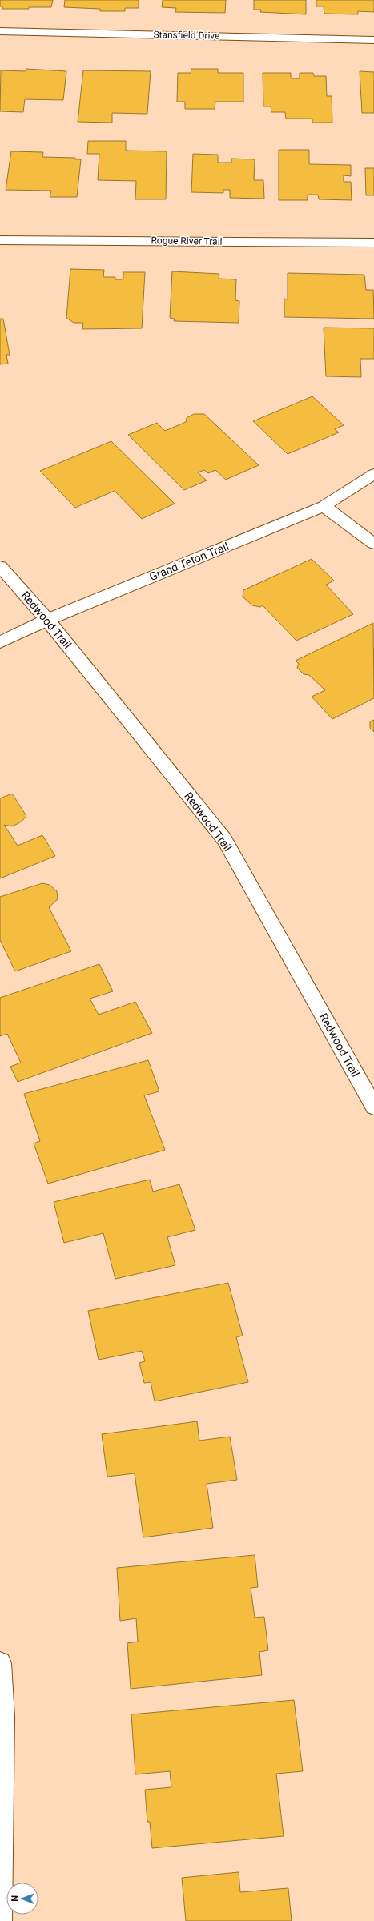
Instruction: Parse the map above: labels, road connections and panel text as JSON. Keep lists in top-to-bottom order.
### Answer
{
  "streets": {
    "street": [
      "Stansfield Drive",
      "Rogue River Trail",
      "Grand Teton Trail",
      "Redwood Trail"
    ]
  },
  "crossings": [
    ["Grand Teton Trail", "Redwood Trail"]
  ],
  "north": "left"
}
